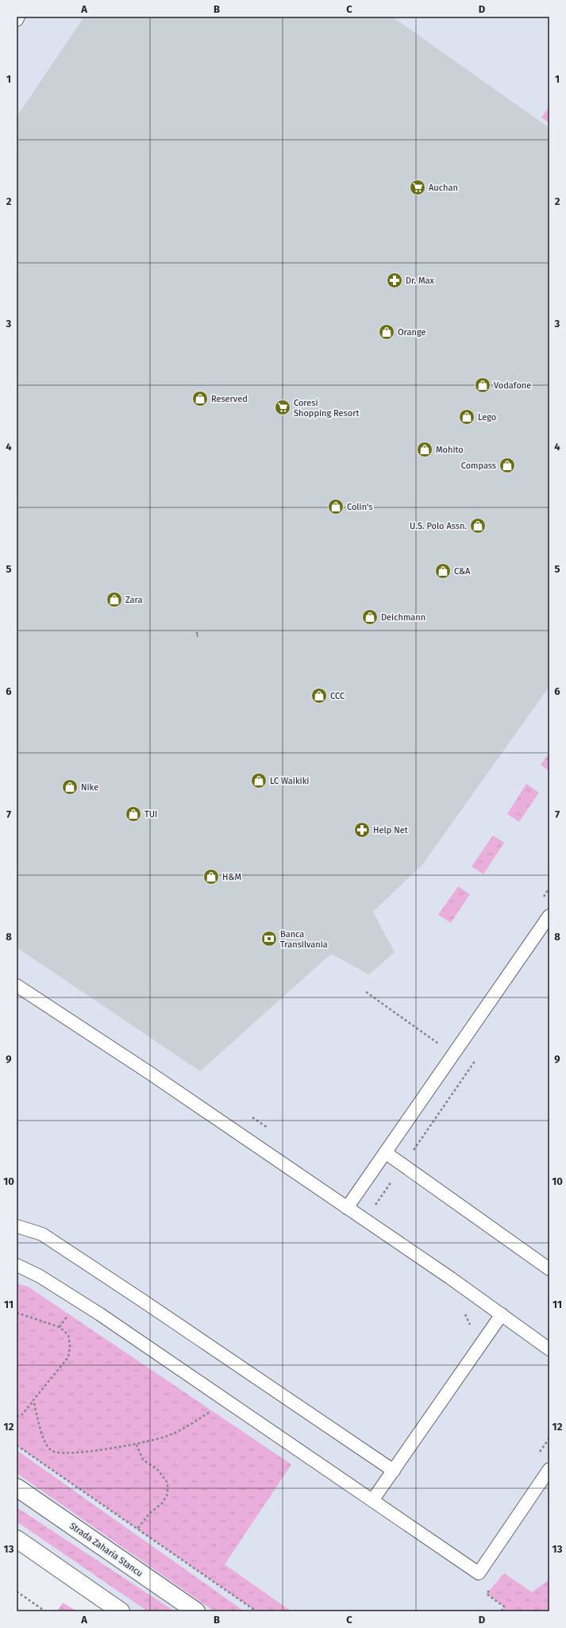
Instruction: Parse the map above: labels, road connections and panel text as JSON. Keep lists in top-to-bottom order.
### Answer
{
  "streets": {
    "main road": ["Strada Zaharia Stancu"]
  },
  "places": {
    "supermarket": ["Auchan", "Coresi Shopping Resort"],
    "pharmacy": ["Dr. Max", "Help Net"],
    "shop": [
      "Orange",
      "Vodafone",
      "Reserved",
      "Lego",
      "Mohito",
      "Compass",
      "Colin's",
      "U.S. Polo Assn.",
      "C&A",
      "Zara",
      "Deichmann",
      "CCC",
      "LC Waikiki",
      "Nike",
      "TUI",
      "H&M"
    ],
    "bank": ["Banca Transilvania"]
  },
  "house_numbers": ["1"],
  "grid": {
    "columns": [
      "A",
      "B",
      "C",
      "D"
    ],
    "rows": [
      "1",
      "2",
      "3",
      "4",
      "5",
      "6",
      "7",
      "8",
      "9",
      "10",
      "11",
      "12",
      "13"
    ]
  }
}
